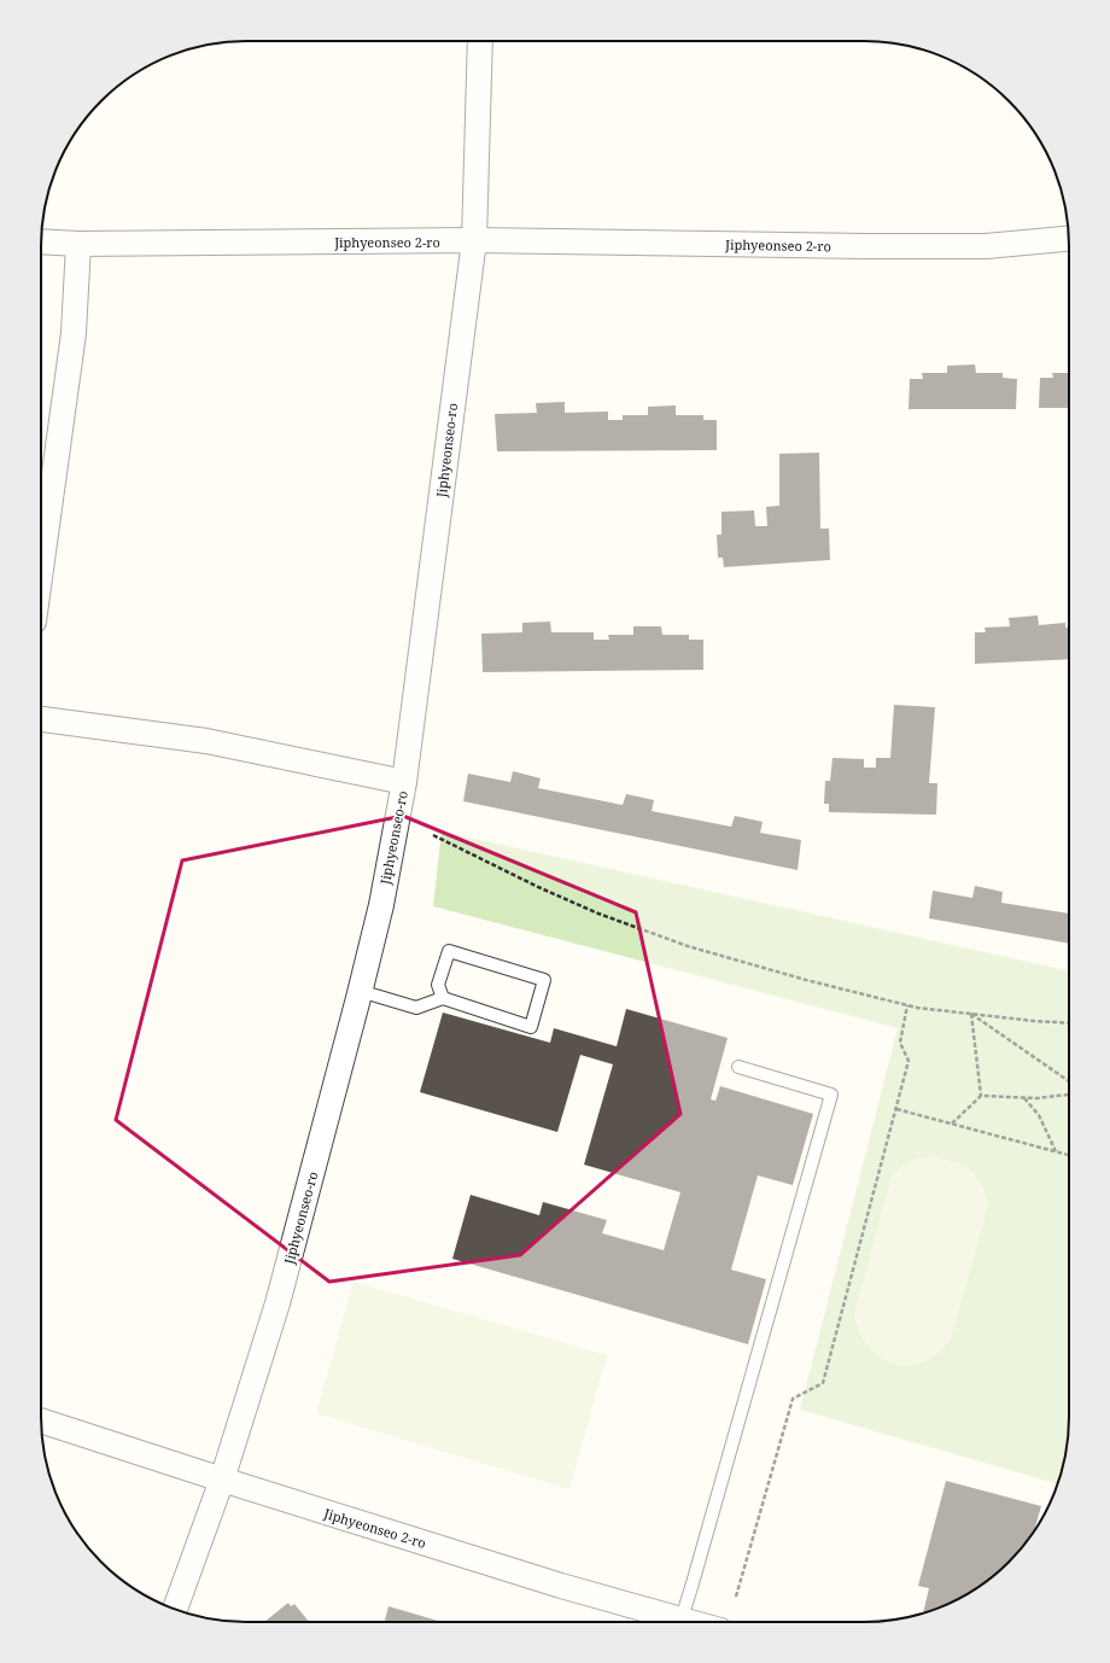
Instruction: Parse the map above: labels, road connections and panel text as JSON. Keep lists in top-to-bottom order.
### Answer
{
  "streets": {
    "street": ["Jiphyeonseo 2-ro", "Jiphyeonseo-ro"]
  },
  "crossings": [
    ["Jiphyeonseo 2-ro", "Jiphyeonseo-ro"]
  ]
}
